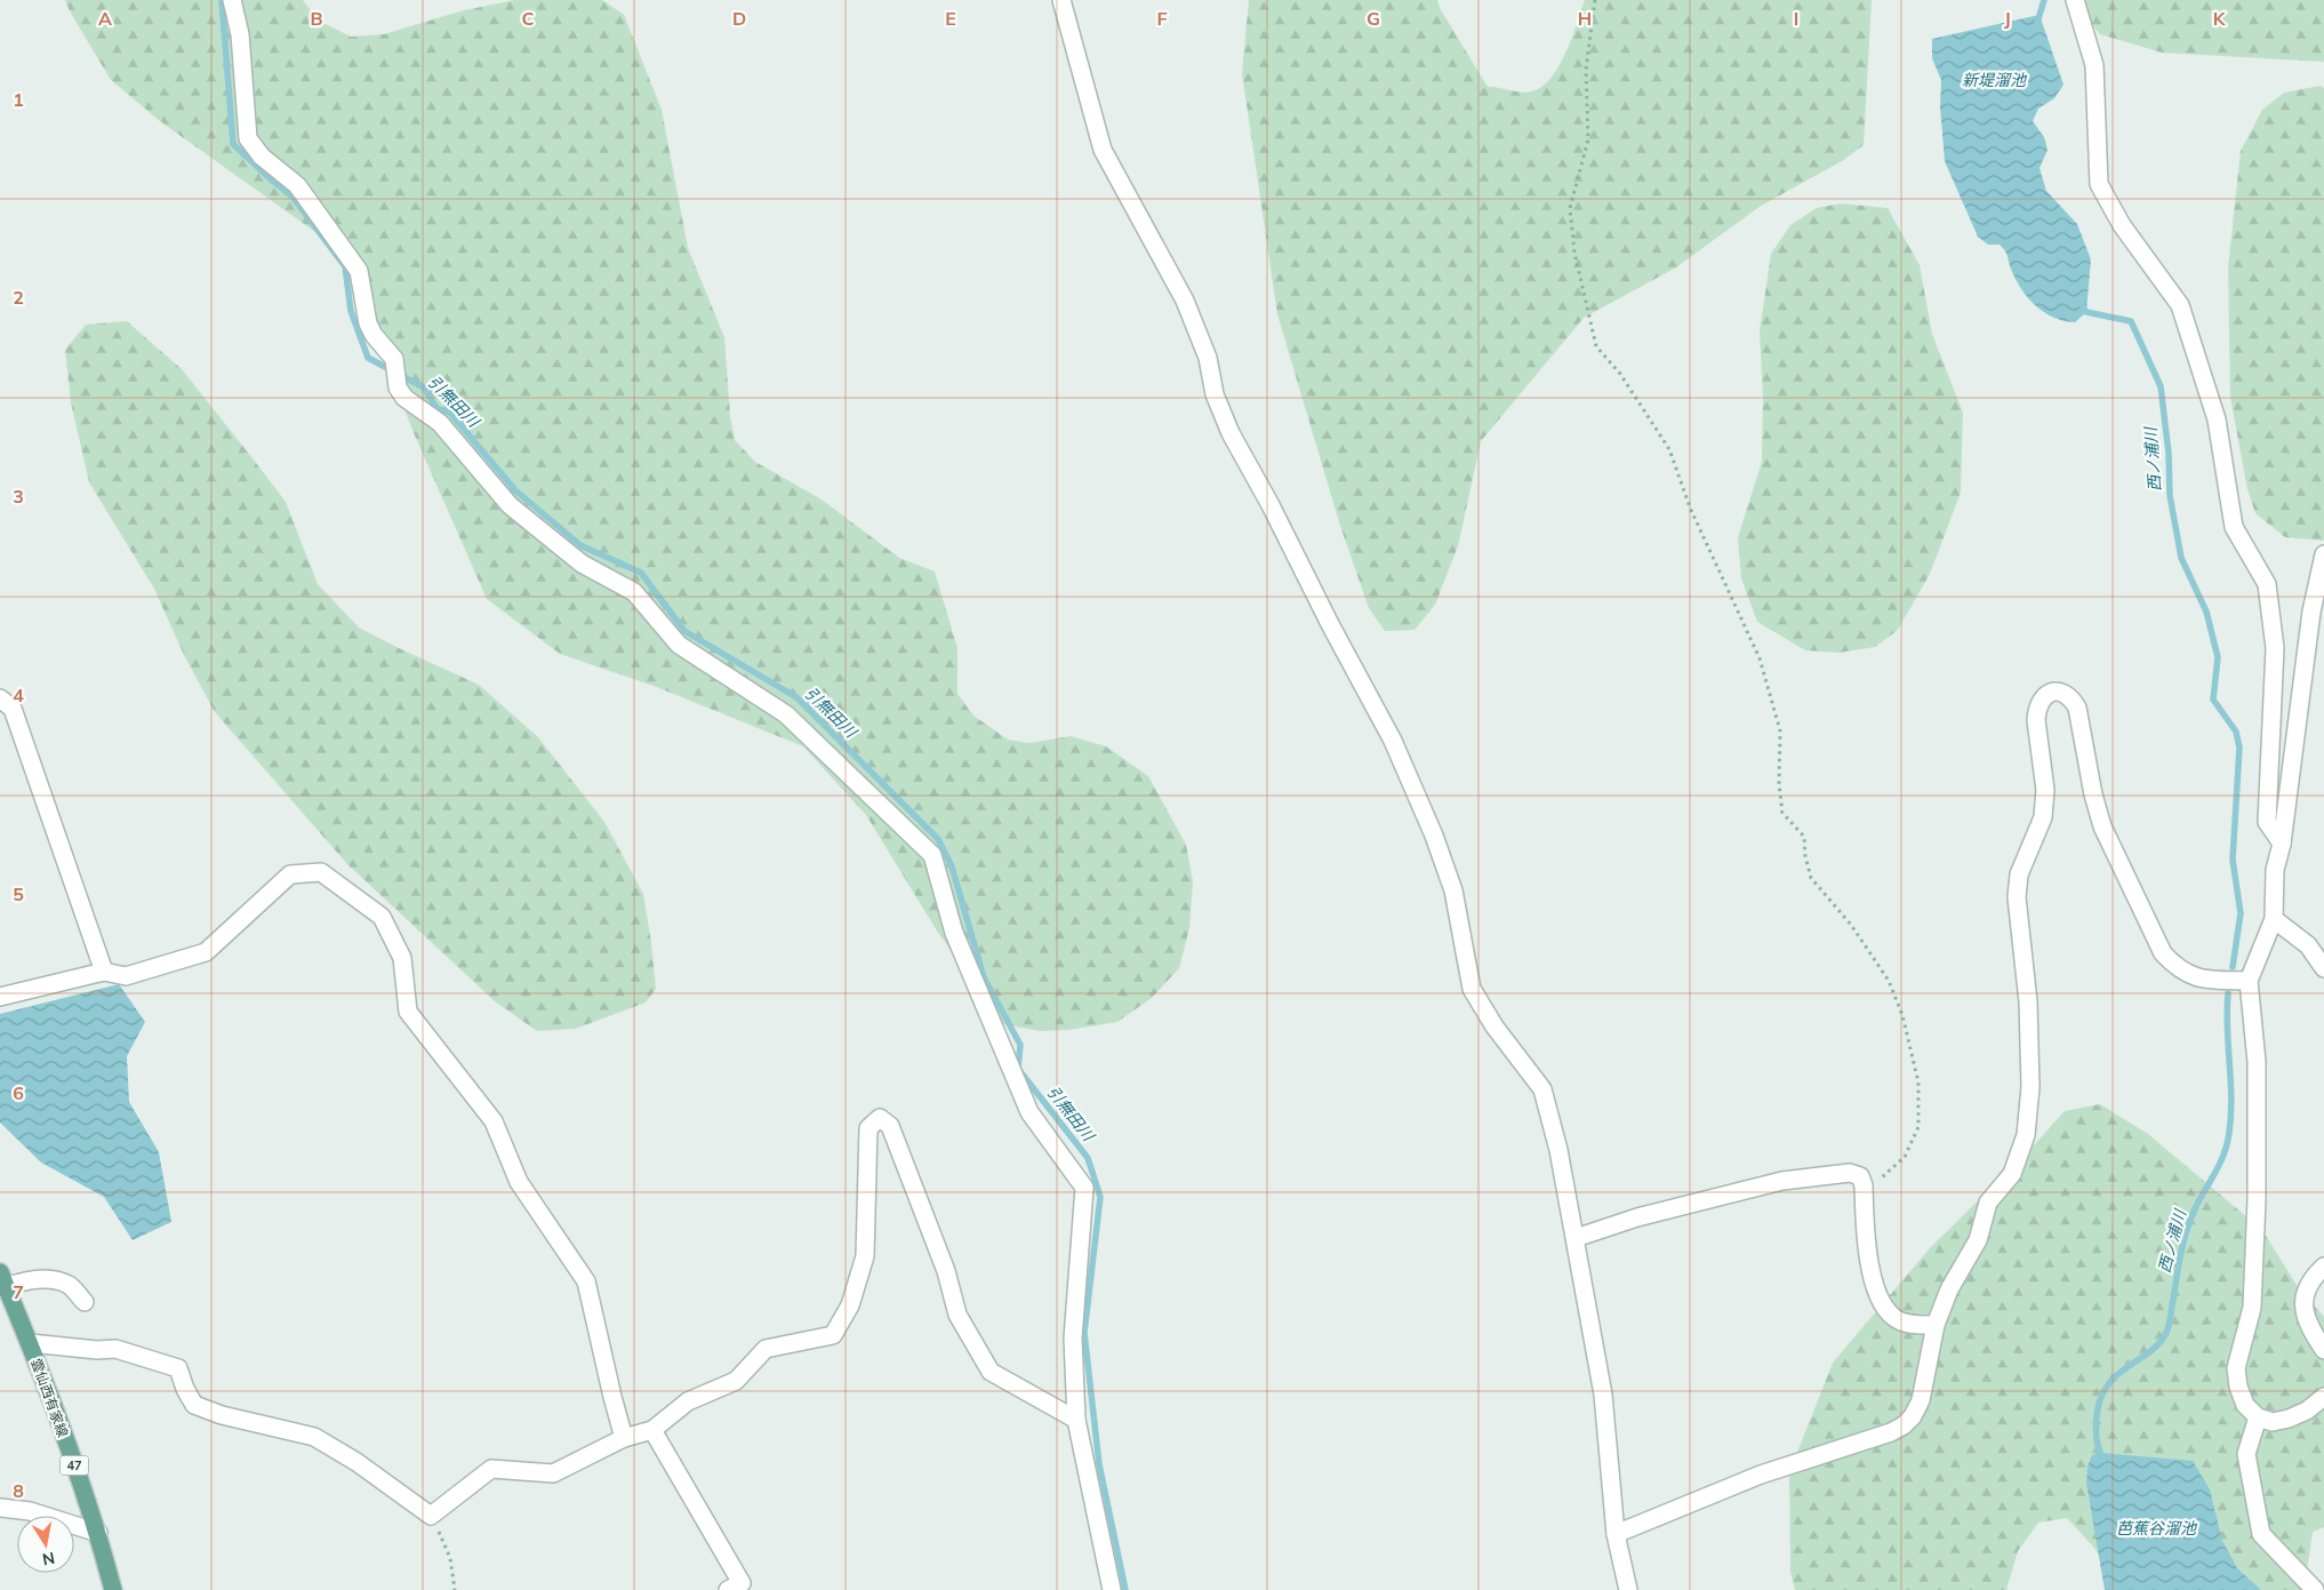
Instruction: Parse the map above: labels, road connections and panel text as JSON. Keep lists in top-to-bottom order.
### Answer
{
  "streets": {
    "main road": ["雲仙西有家線", "47"]
  },
  "water": [
    "新堤溜池",
    "引無田川",
    "西ノ浦川",
    "芭蕉谷溜池"
  ],
  "north": "bottom",
  "grid": {
    "columns": [
      "A",
      "B",
      "C",
      "D",
      "E",
      "F",
      "G",
      "H",
      "I",
      "J",
      "K"
    ],
    "rows": [
      "1",
      "2",
      "3",
      "4",
      "5",
      "6",
      "7",
      "8"
    ]
  }
}
